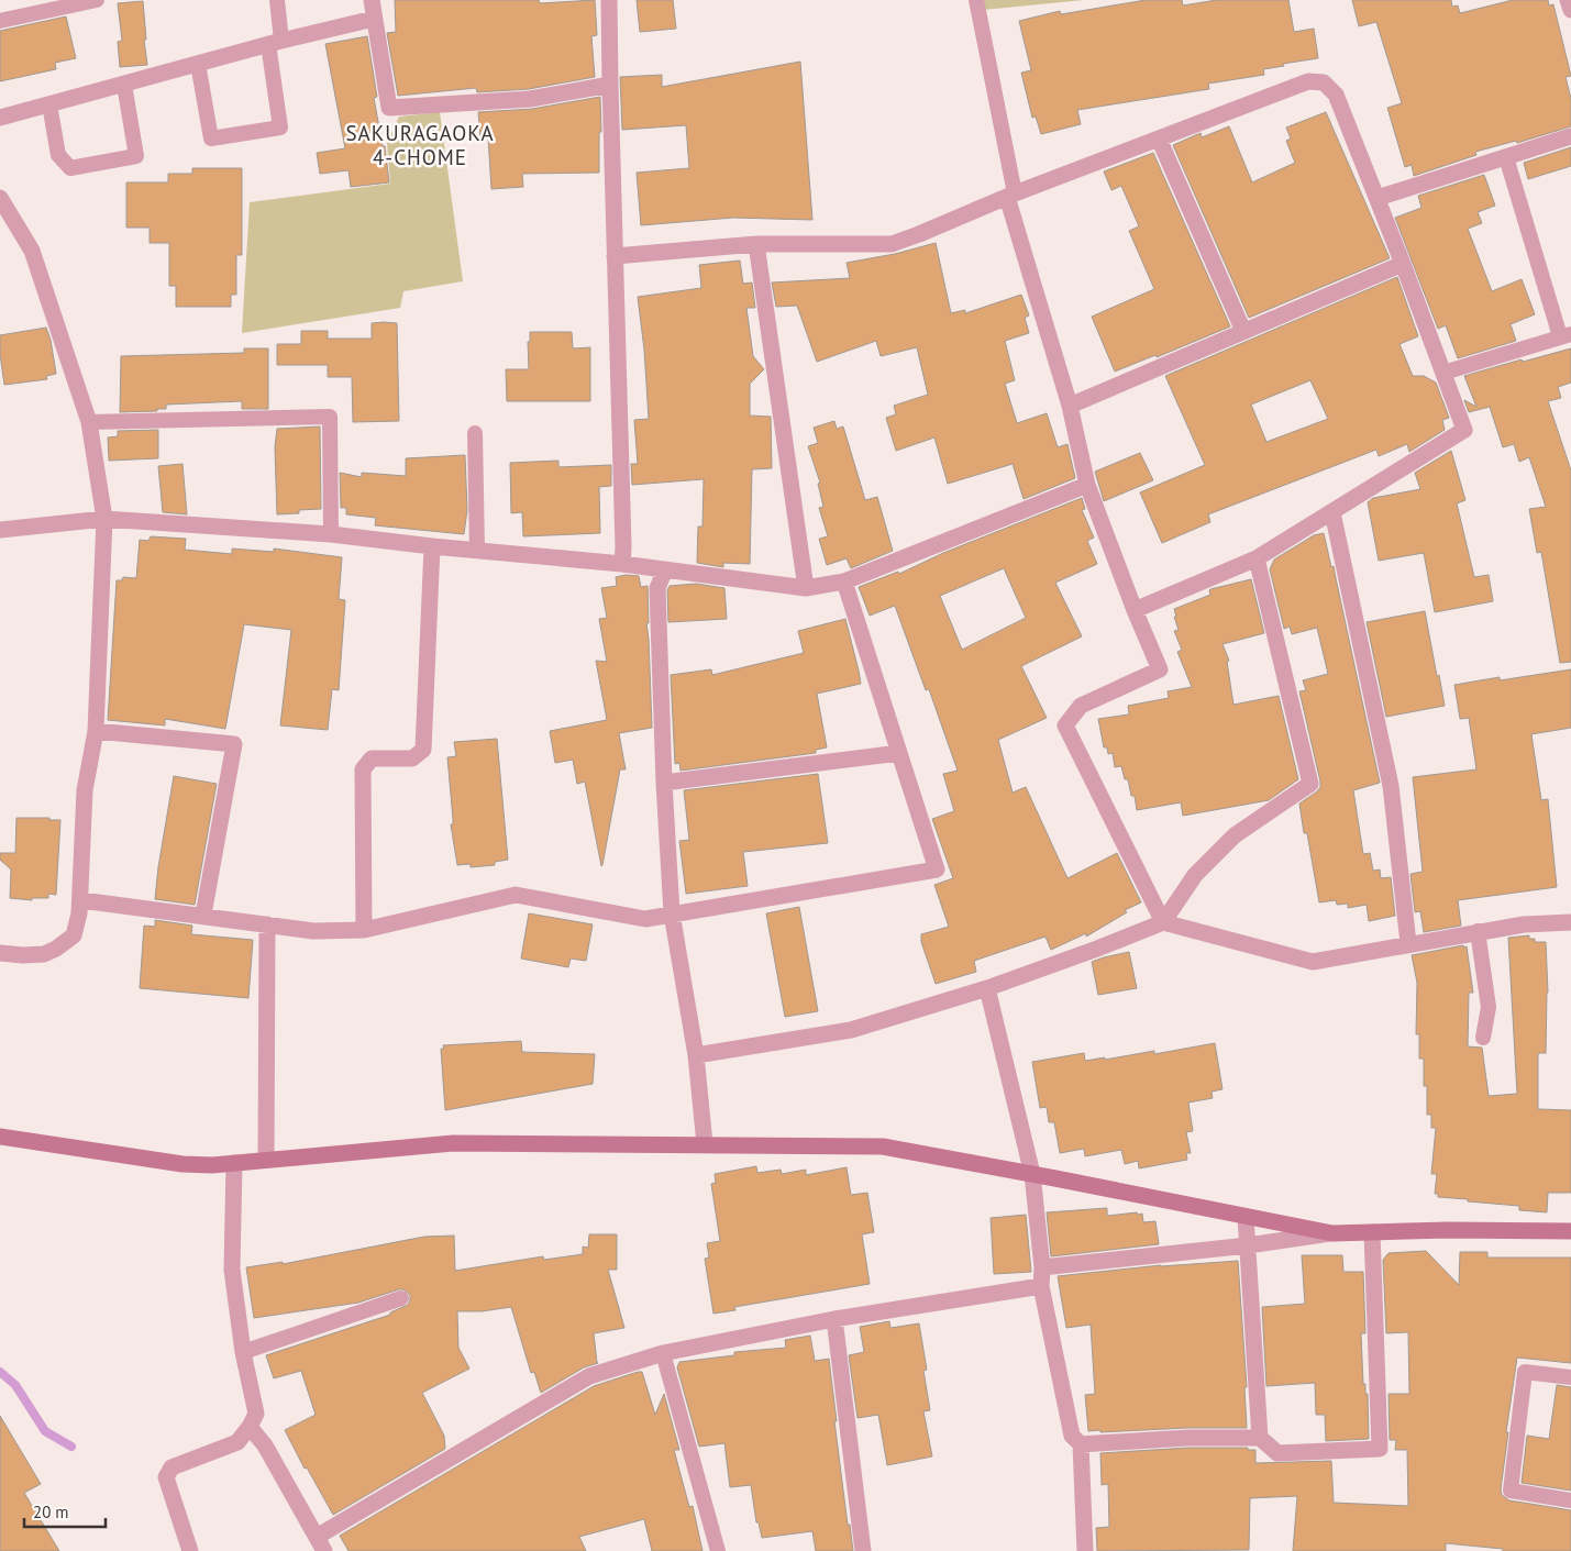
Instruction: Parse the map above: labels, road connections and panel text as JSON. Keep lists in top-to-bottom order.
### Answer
{
  "districts": ["SAKURAGAOKA 4-CHOME"],
  "scale_bar": "20 m"
}
